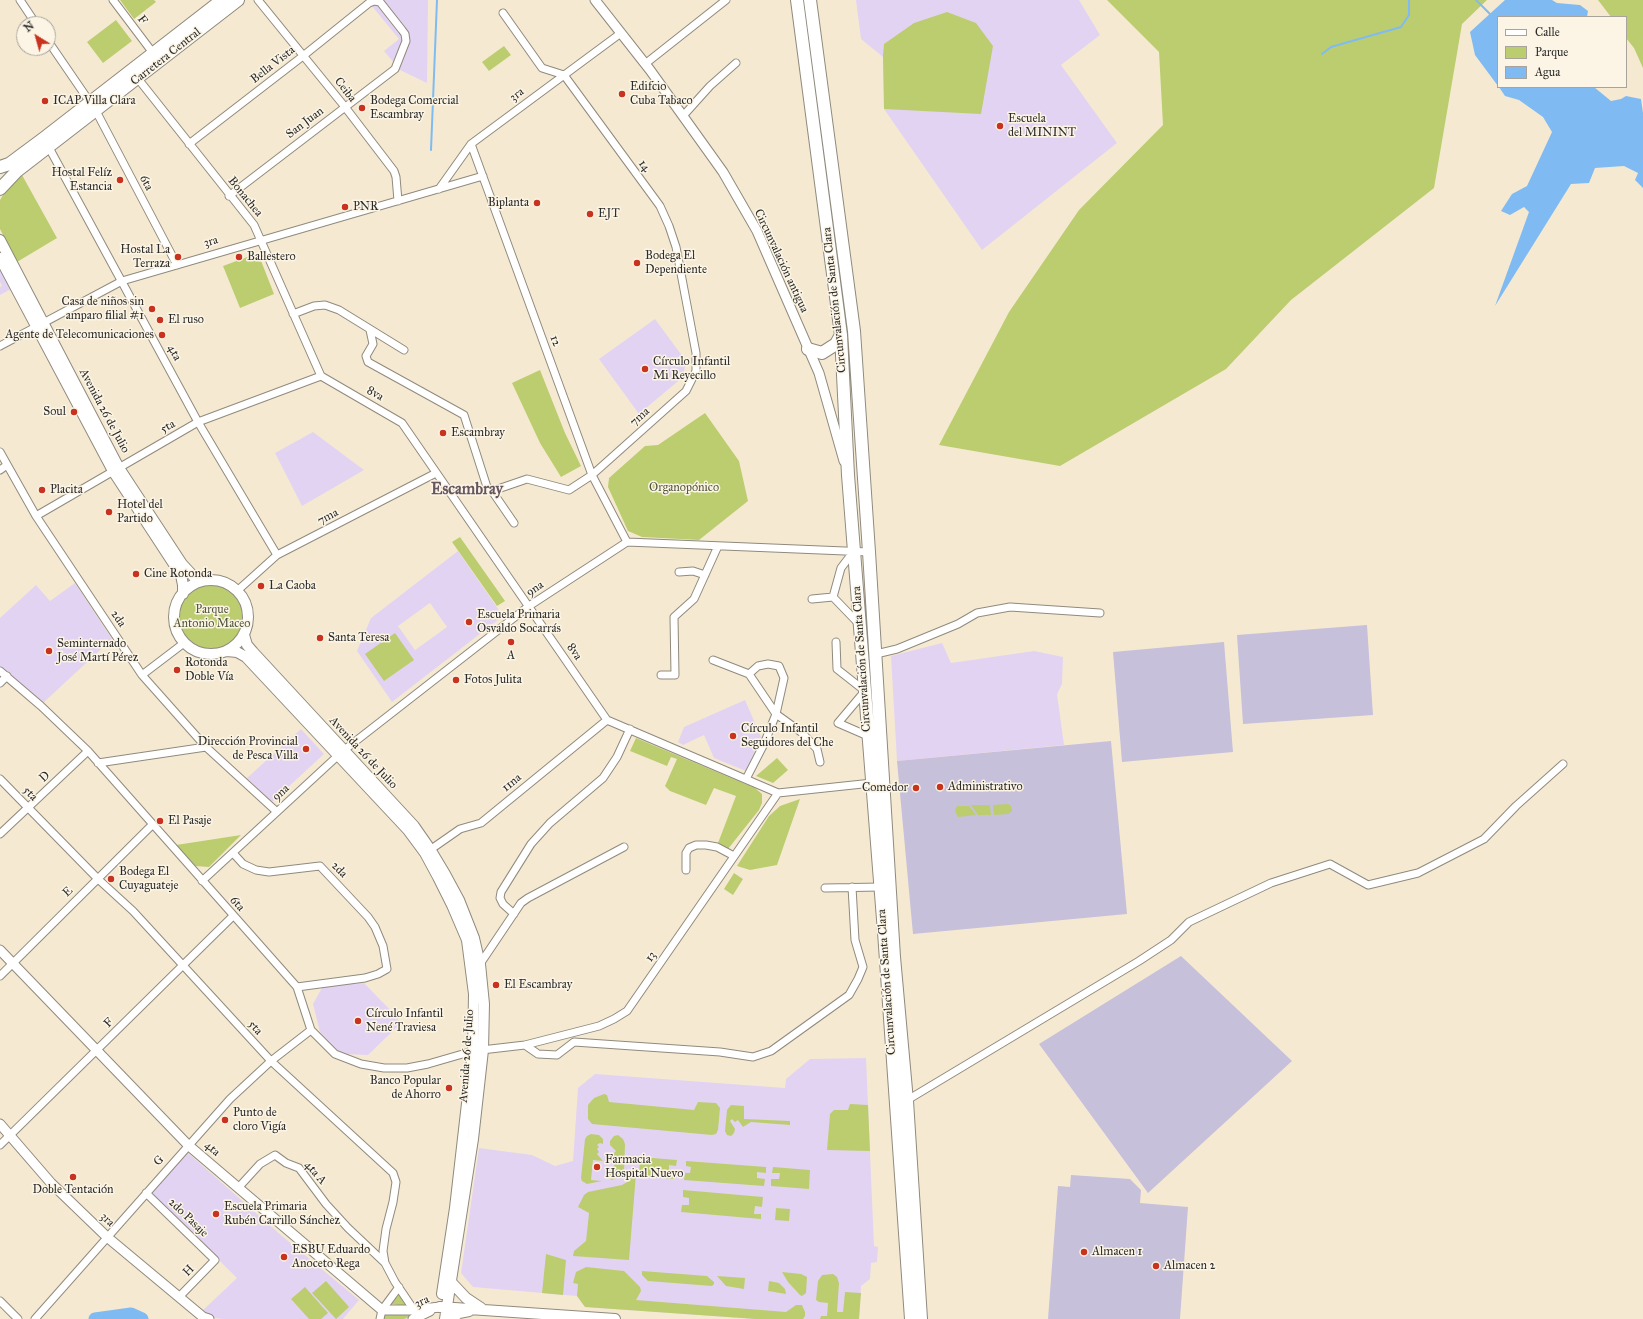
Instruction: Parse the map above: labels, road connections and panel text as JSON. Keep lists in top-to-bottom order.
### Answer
{
  "streets": {
    "main road": ["Carretera Central", "Circunvalación de Santa Clara", "Avenida 26 de Julio"],
    "street": [
      "F",
      "Bella Vista",
      "Ceiba",
      "3ra",
      "San Juan",
      "14",
      "6ta",
      "Bonachea",
      "Circunvalación antigua",
      "12",
      "4ta",
      "8va",
      "7ma",
      "5ta",
      "9na",
      "2da",
      "D",
      "11na",
      "E",
      "13",
      "G",
      "4ta A",
      "2do Pasaje",
      "H"
    ]
  },
  "crossings": [
    ["F", "Carretera Central"],
    ["F", "3ra"],
    ["F", "6ta"],
    ["F", "4ta"],
    ["F", "5ta"],
    ["Carretera Central", "6ta"],
    ["Carretera Central", "Bonachea"],
    ["Carretera Central", "4ta"],
    ["Bella Vista", "Ceiba"],
    ["Bella Vista", "San Juan"],
    ["Bella Vista", "Bonachea"],
    ["Ceiba", "3ra"],
    ["Ceiba", "San Juan"],
    ["3ra", "14"],
    ["3ra", "6ta"],
    ["3ra", "Bonachea"],
    ["3ra", "Circunvalación antigua"],
    ["3ra", "12"],
    ["3ra", "4ta"],
    ["3ra", "Avenida 26 de Julio"],
    ["3ra", "G"],
    ["3ra", "H"],
    ["San Juan", "Bonachea"],
    ["14", "7ma"],
    ["6ta", "Avenida 26 de Julio"],
    ["6ta", "9na"],
    ["6ta", "2da"],
    ["6ta", "D"],
    ["6ta", "E"],
    ["6ta", "13"],
    ["6ta", "G"],
    ["Bonachea", "8va"],
    ["Bonachea", "5ta"],
    ["Circunvalación antigua", "Circunvalación de Santa Clara"],
    ["12", "7ma"],
    ["12", "9na"],
    ["4ta", "7ma"],
    ["4ta", "5ta"],
    ["4ta", "E"],
    ["4ta", "G"],
    ["4ta", "4ta A"],
    ["8va", "7ma"],
    ["8va", "5ta"],
    ["8va", "9na"],
    ["8va", "11na"],
    ["Avenida 26 de Julio", "7ma"],
    ["Avenida 26 de Julio", "5ta"],
    ["Avenida 26 de Julio", "9na"],
    ["Avenida 26 de Julio", "11na"],
    ["Avenida 26 de Julio", "13"],
    ["5ta", "2da"],
    ["5ta", "D"],
    ["5ta", "E"],
    ["5ta", "G"],
    ["5ta", "4ta A"],
    ["9na", "2da"],
    ["G", "2do Pasaje"],
    ["2do Pasaje", "H"]
  ],
  "districts": ["Escambray"],
  "parks": ["Organopónico", "Parque Antonio Maceo"],
  "places": [
    "Edifcio Cuba Tabaco",
    "ICAP Villa Clara",
    "Bodega Comercial Escambray",
    "Escuela del MININT",
    "Hostal Felíz Estancia",
    "Biplanta",
    "PNR",
    "EJT",
    "Hostal La Terraza",
    "Ballestero",
    "Bodega El Dependiente",
    "Casa de niños sin amparo filial #1",
    "El ruso",
    "Agente de Telecomunicaciones",
    "Círculo Infantil Mi Reyecillo",
    "Soul",
    "Escambray",
    "Placita",
    "Hotel del Partido",
    "Cine Rotonda",
    "La Caoba",
    "Escuela Primaria Osvaldo Socarrás",
    "Santa Teresa",
    "A",
    "Seminternado José Martí Pérez",
    "Rotonda Doble Vía",
    "Fotos Julita",
    "Círculo Infantil Seguidores del Che",
    "Dirección Provincial de Pesca Villa",
    "Administrativo",
    "Comedor",
    "El Pasaje",
    "Bodega El Cuyaguateje",
    "El Escambray",
    "Círculo Infantil Nené Traviesa",
    "Banco Popular de Ahorro",
    "Punto de cloro Vigía",
    "Farmacia Hospital Nuevo",
    "Doble Tentación",
    "Escuela Primaria Rubén Carrillo Sánchez",
    "Almacen 1",
    "ESBU Eduardo Anoceto Rega",
    "Almacen 2"
  ],
  "legend": ["Calle", "Parque", "Agua"],
  "north": "top left"
}
